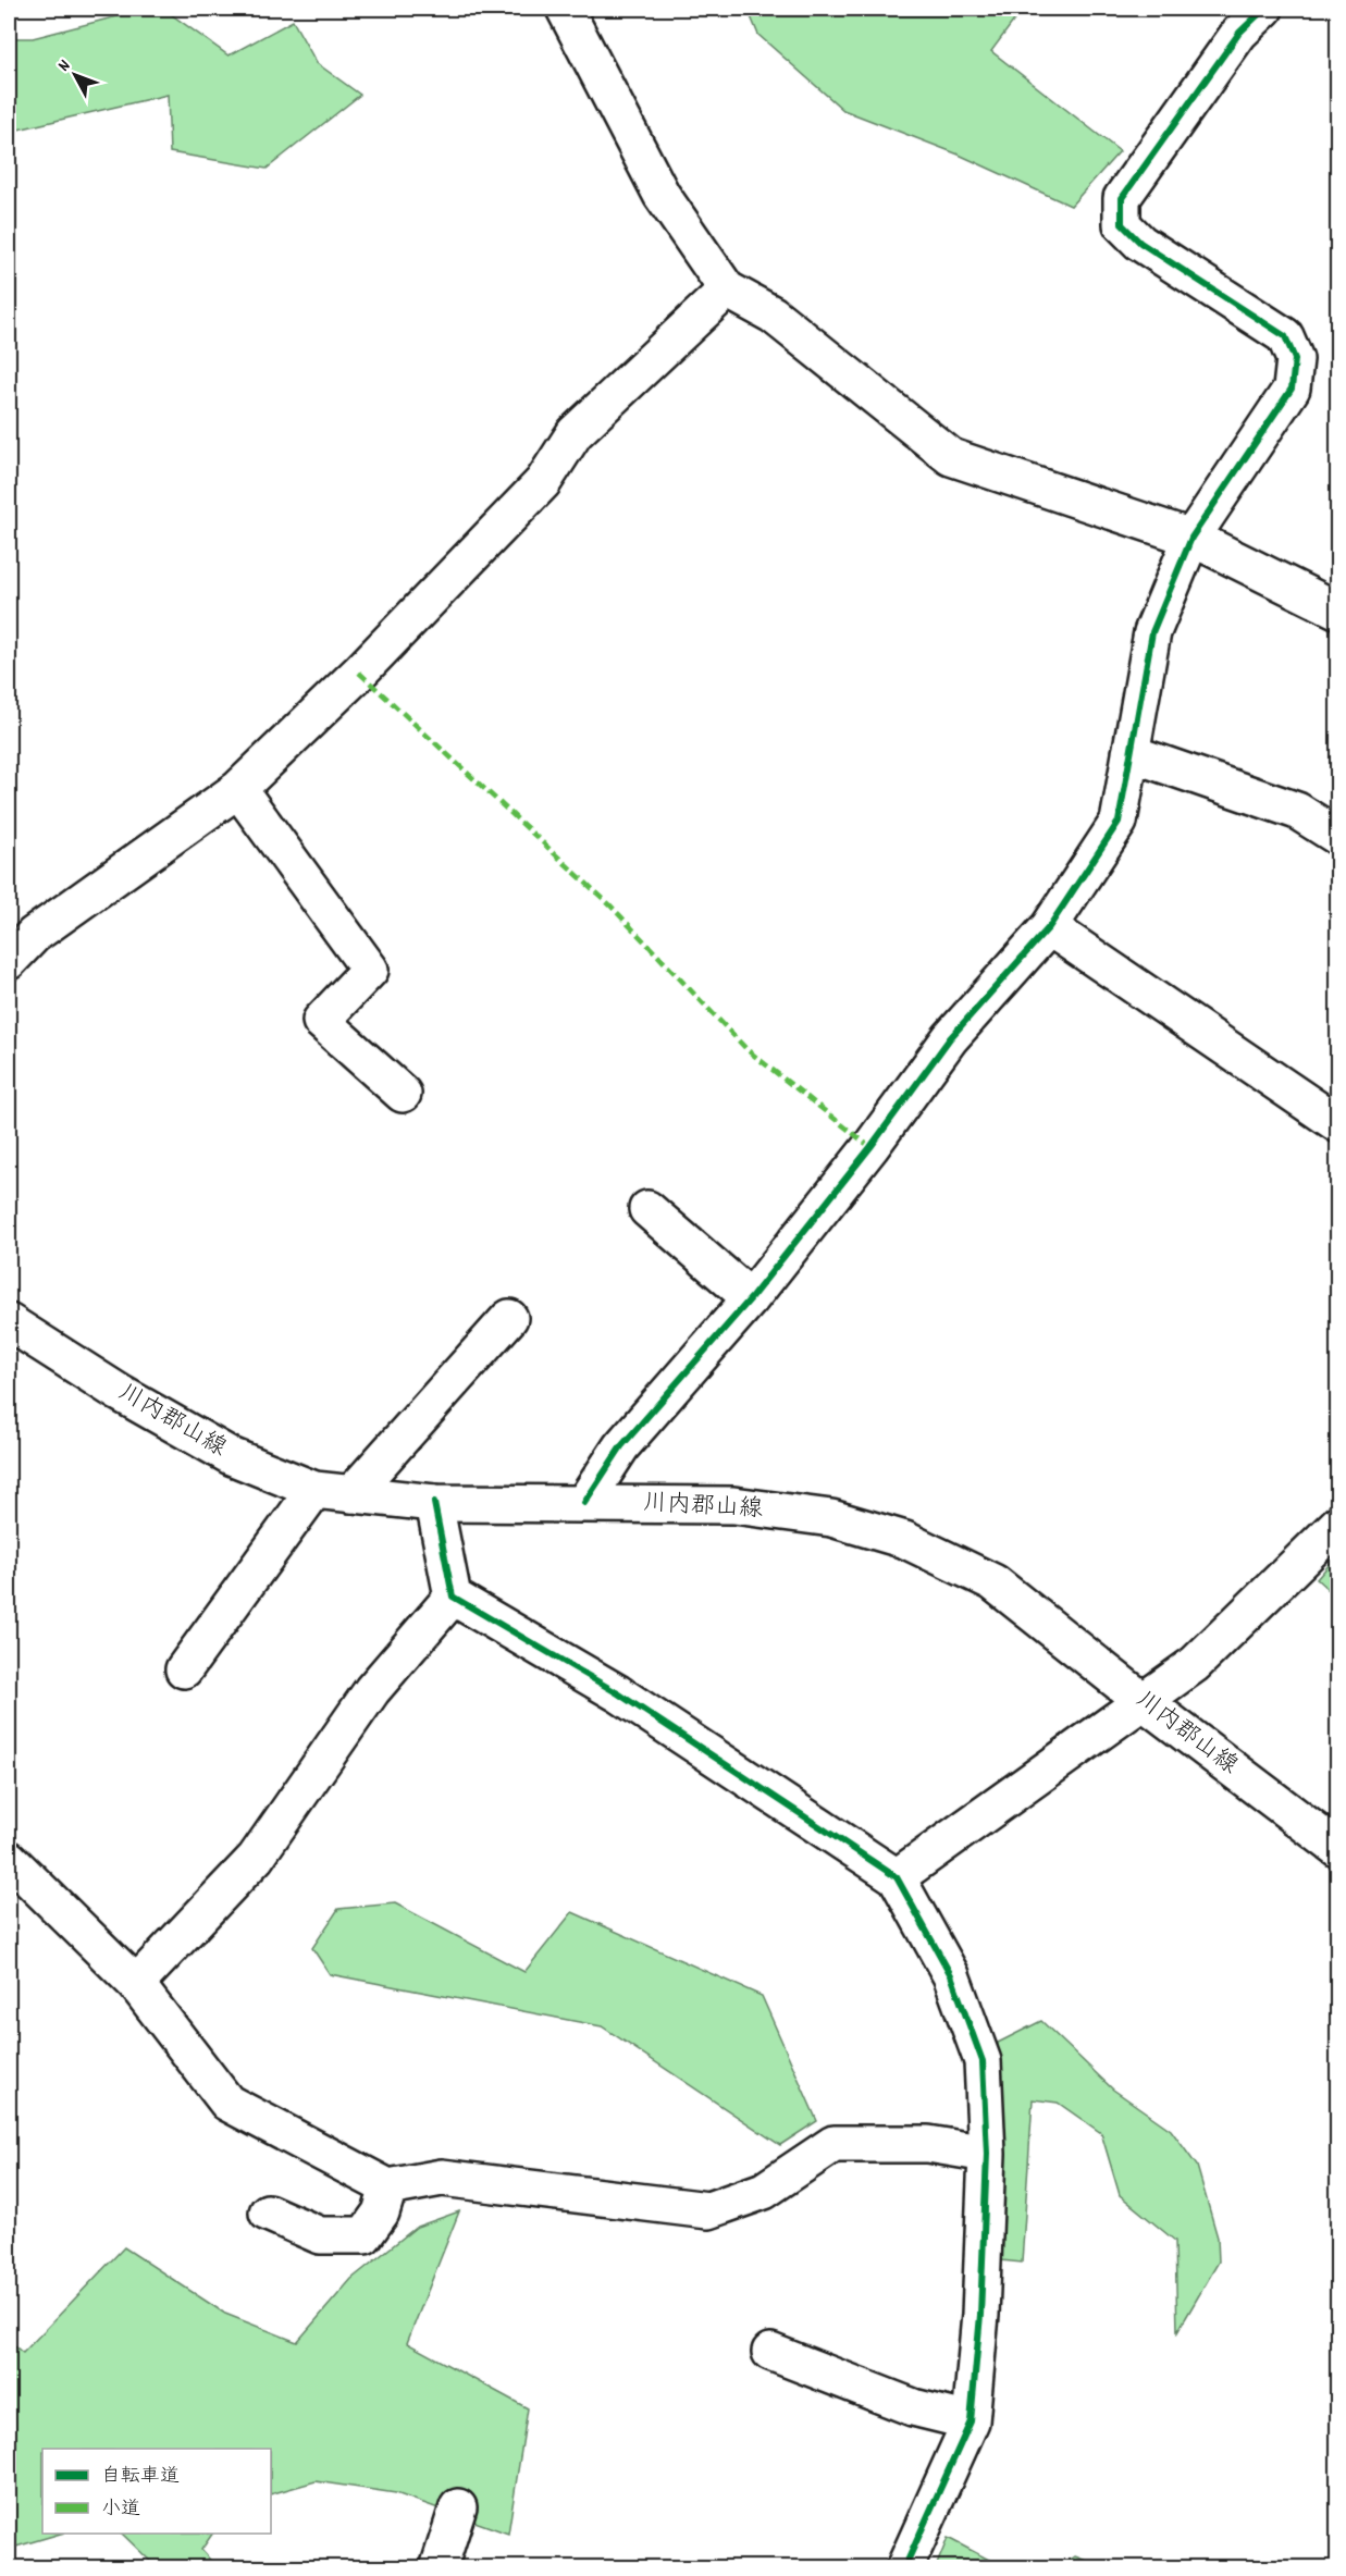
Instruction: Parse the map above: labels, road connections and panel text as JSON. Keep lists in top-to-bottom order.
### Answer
{
  "streets": {
    "street": ["川内郡山線"]
  },
  "legend": ["自転車道", "小道"],
  "north": "top left"
}
